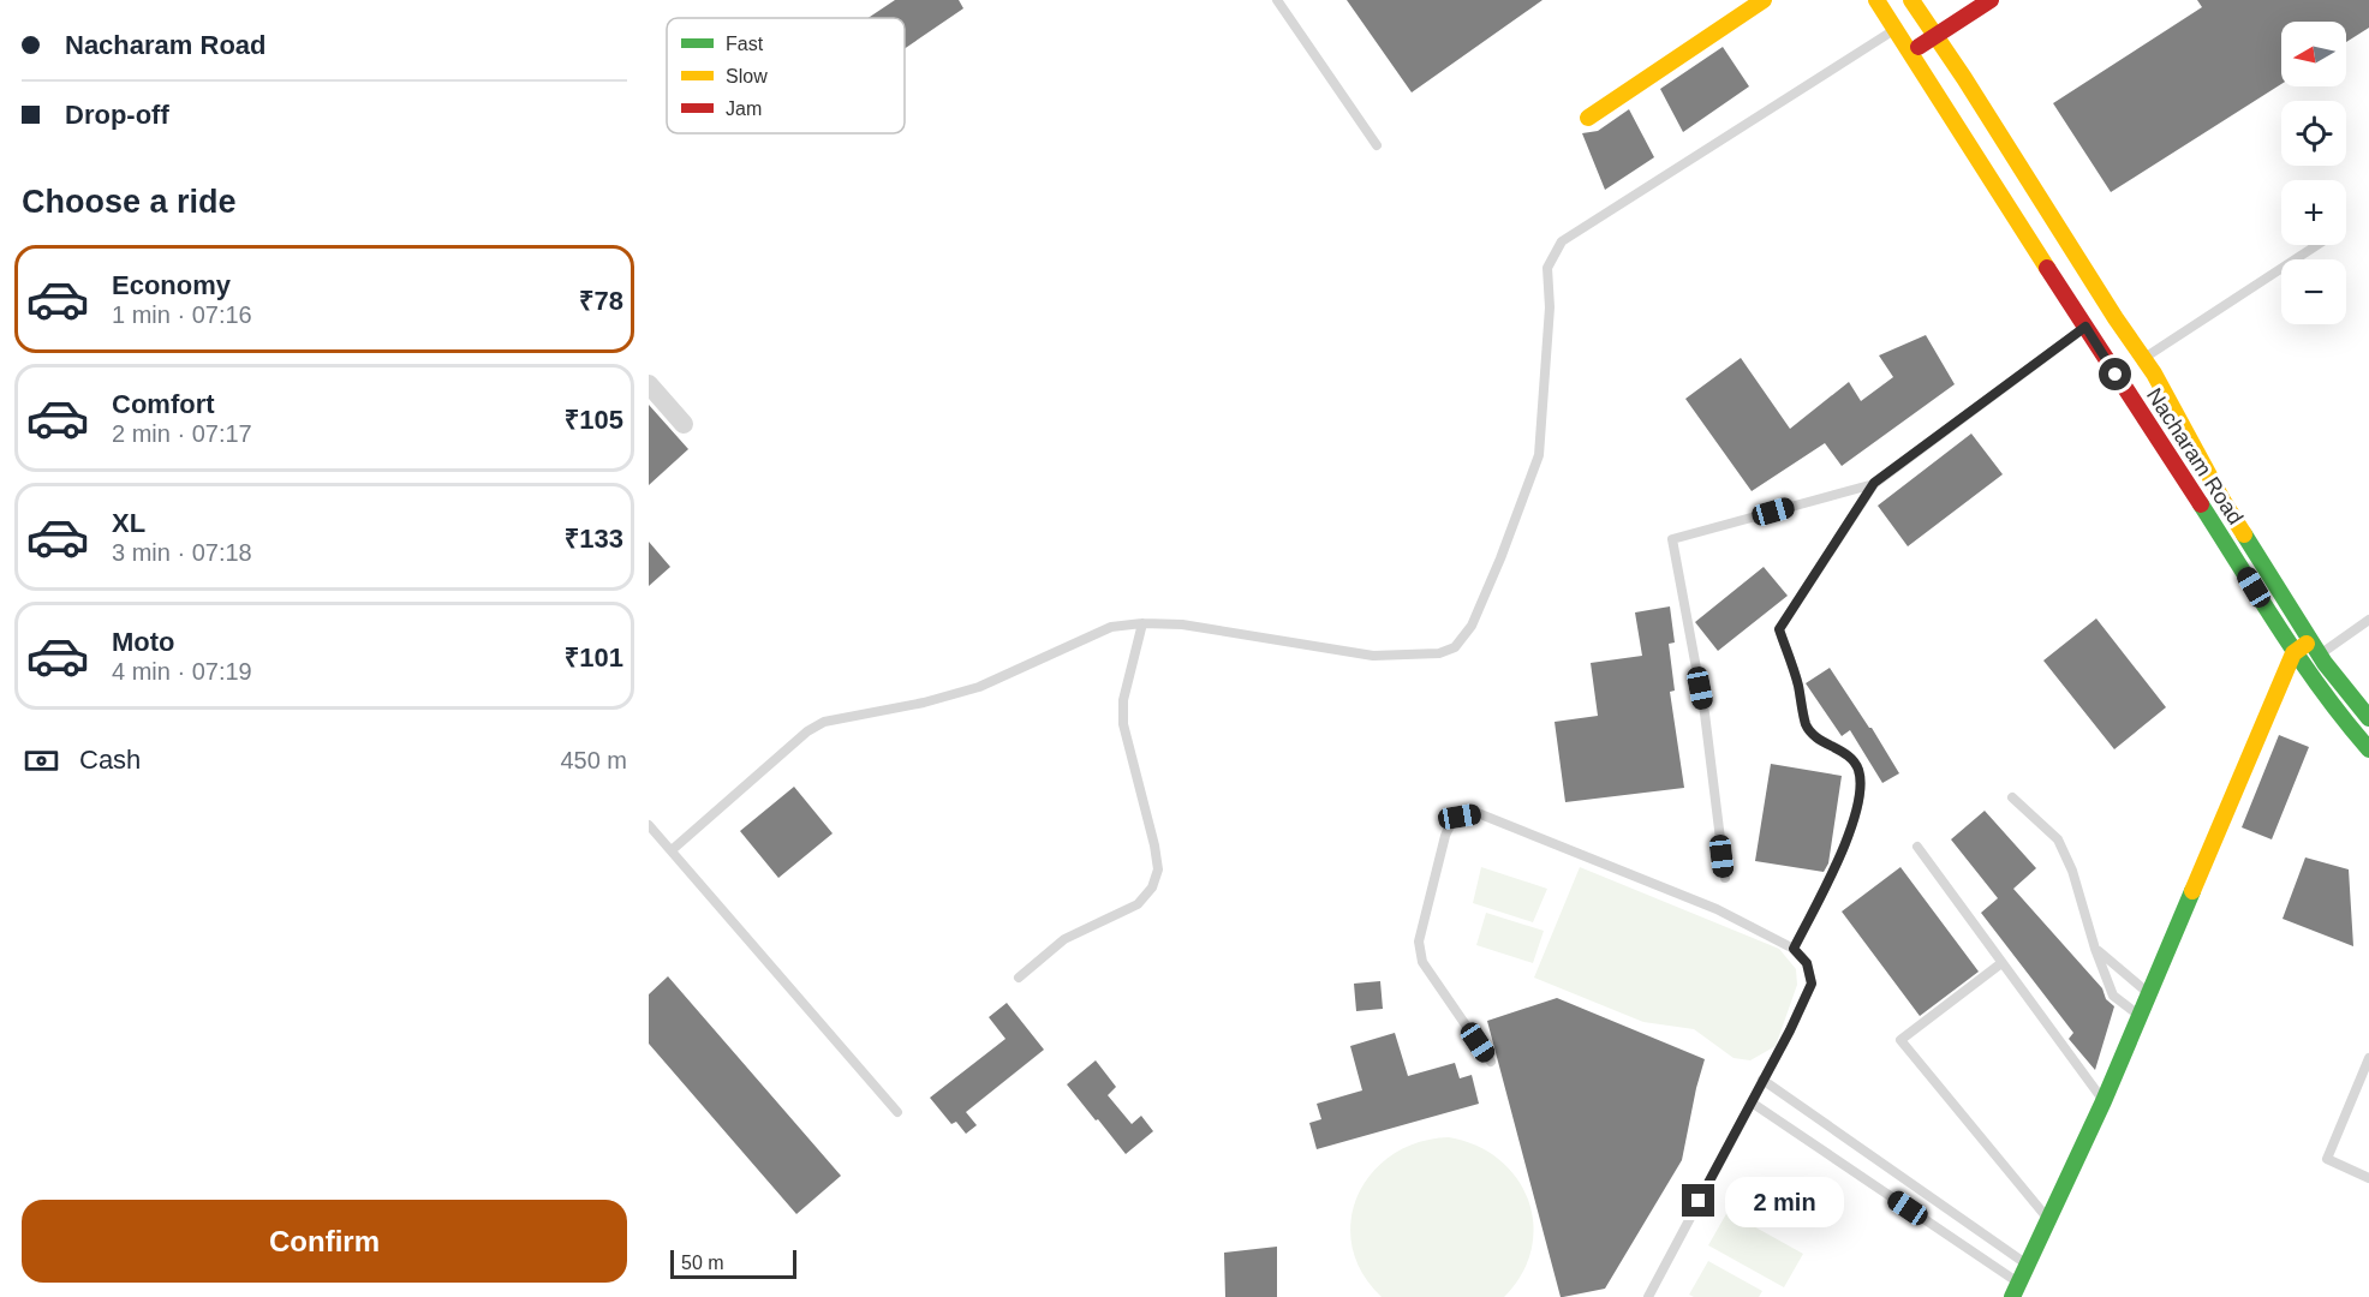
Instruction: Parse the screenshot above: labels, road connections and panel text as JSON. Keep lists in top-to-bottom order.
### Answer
{
  "streets": {
    "main road": ["Nacharam Road"]
  },
  "legend": ["Fast", "Slow", "Jam"],
  "scale_bar": "50 m",
  "north": "left",
  "page": {
    "banner": ["Nacharam Road", "Drop-off"],
    "map_buttons": ["+", "−"],
    "heading": "Choose a ride",
    "list": [
      {
        "name": "Economy",
        "note": "1 min · 07:16",
        "value": "₹78"
      },
      {
        "name": "Comfort",
        "note": "2 min · 07:17",
        "value": "₹105"
      },
      {
        "name": "XL",
        "note": "3 min · 07:18",
        "value": "₹133"
      },
      {
        "name": "Moto",
        "note": "4 min · 07:19",
        "value": "₹101"
      }
    ],
    "pay": ["Cash", "450 m"],
    "bubble": "2 min",
    "buttons": "Confirm",
    "scale": "50 m"
  }
}
